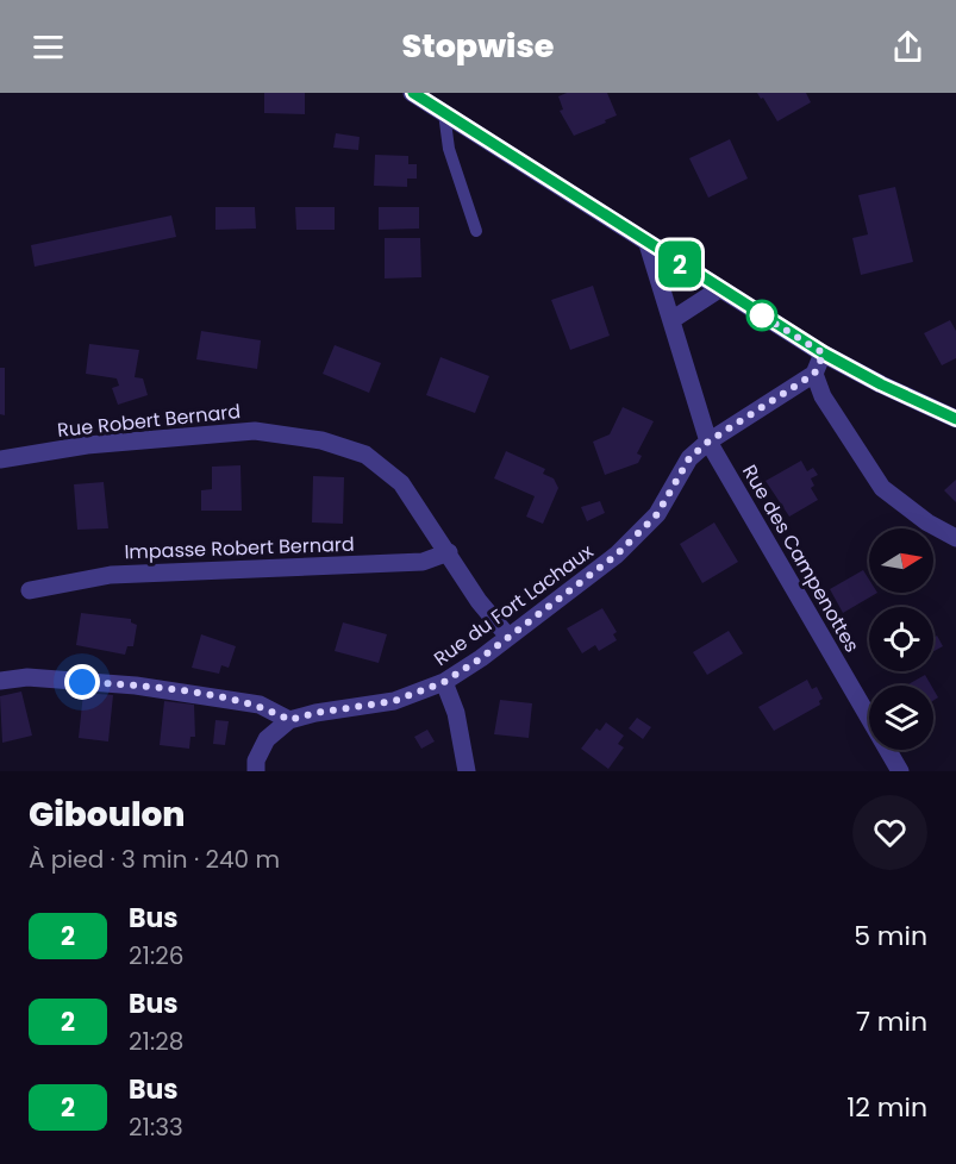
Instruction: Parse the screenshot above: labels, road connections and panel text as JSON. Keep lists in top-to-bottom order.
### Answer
{
  "streets": {
    "street": [
      "Rue Robert Bernard",
      "Impasse Robert Bernard",
      "Rue des Campenottes",
      "Rue du Fort Lachaux"
    ]
  },
  "crossings": [
    ["Rue Robert Bernard", "Impasse Robert Bernard"],
    ["Rue Robert Bernard", "Rue du Fort Lachaux"],
    ["Rue des Campenottes", "Rue du Fort Lachaux"]
  ],
  "lines": ["bus line 2"],
  "north": "right",
  "page": {
    "header": "Stopwise",
    "on_map": "2",
    "heading": ["Giboulon", "À pied · 3 min · 240 m"],
    "list": [
      {
        "mark": "2",
        "name": "Bus",
        "note": "21:26",
        "value": "5 min"
      },
      {
        "mark": "2",
        "name": "Bus",
        "note": "21:28",
        "value": "7 min"
      },
      {
        "mark": "2",
        "name": "Bus",
        "note": "21:33",
        "value": "12 min"
      }
    ]
  }
}
